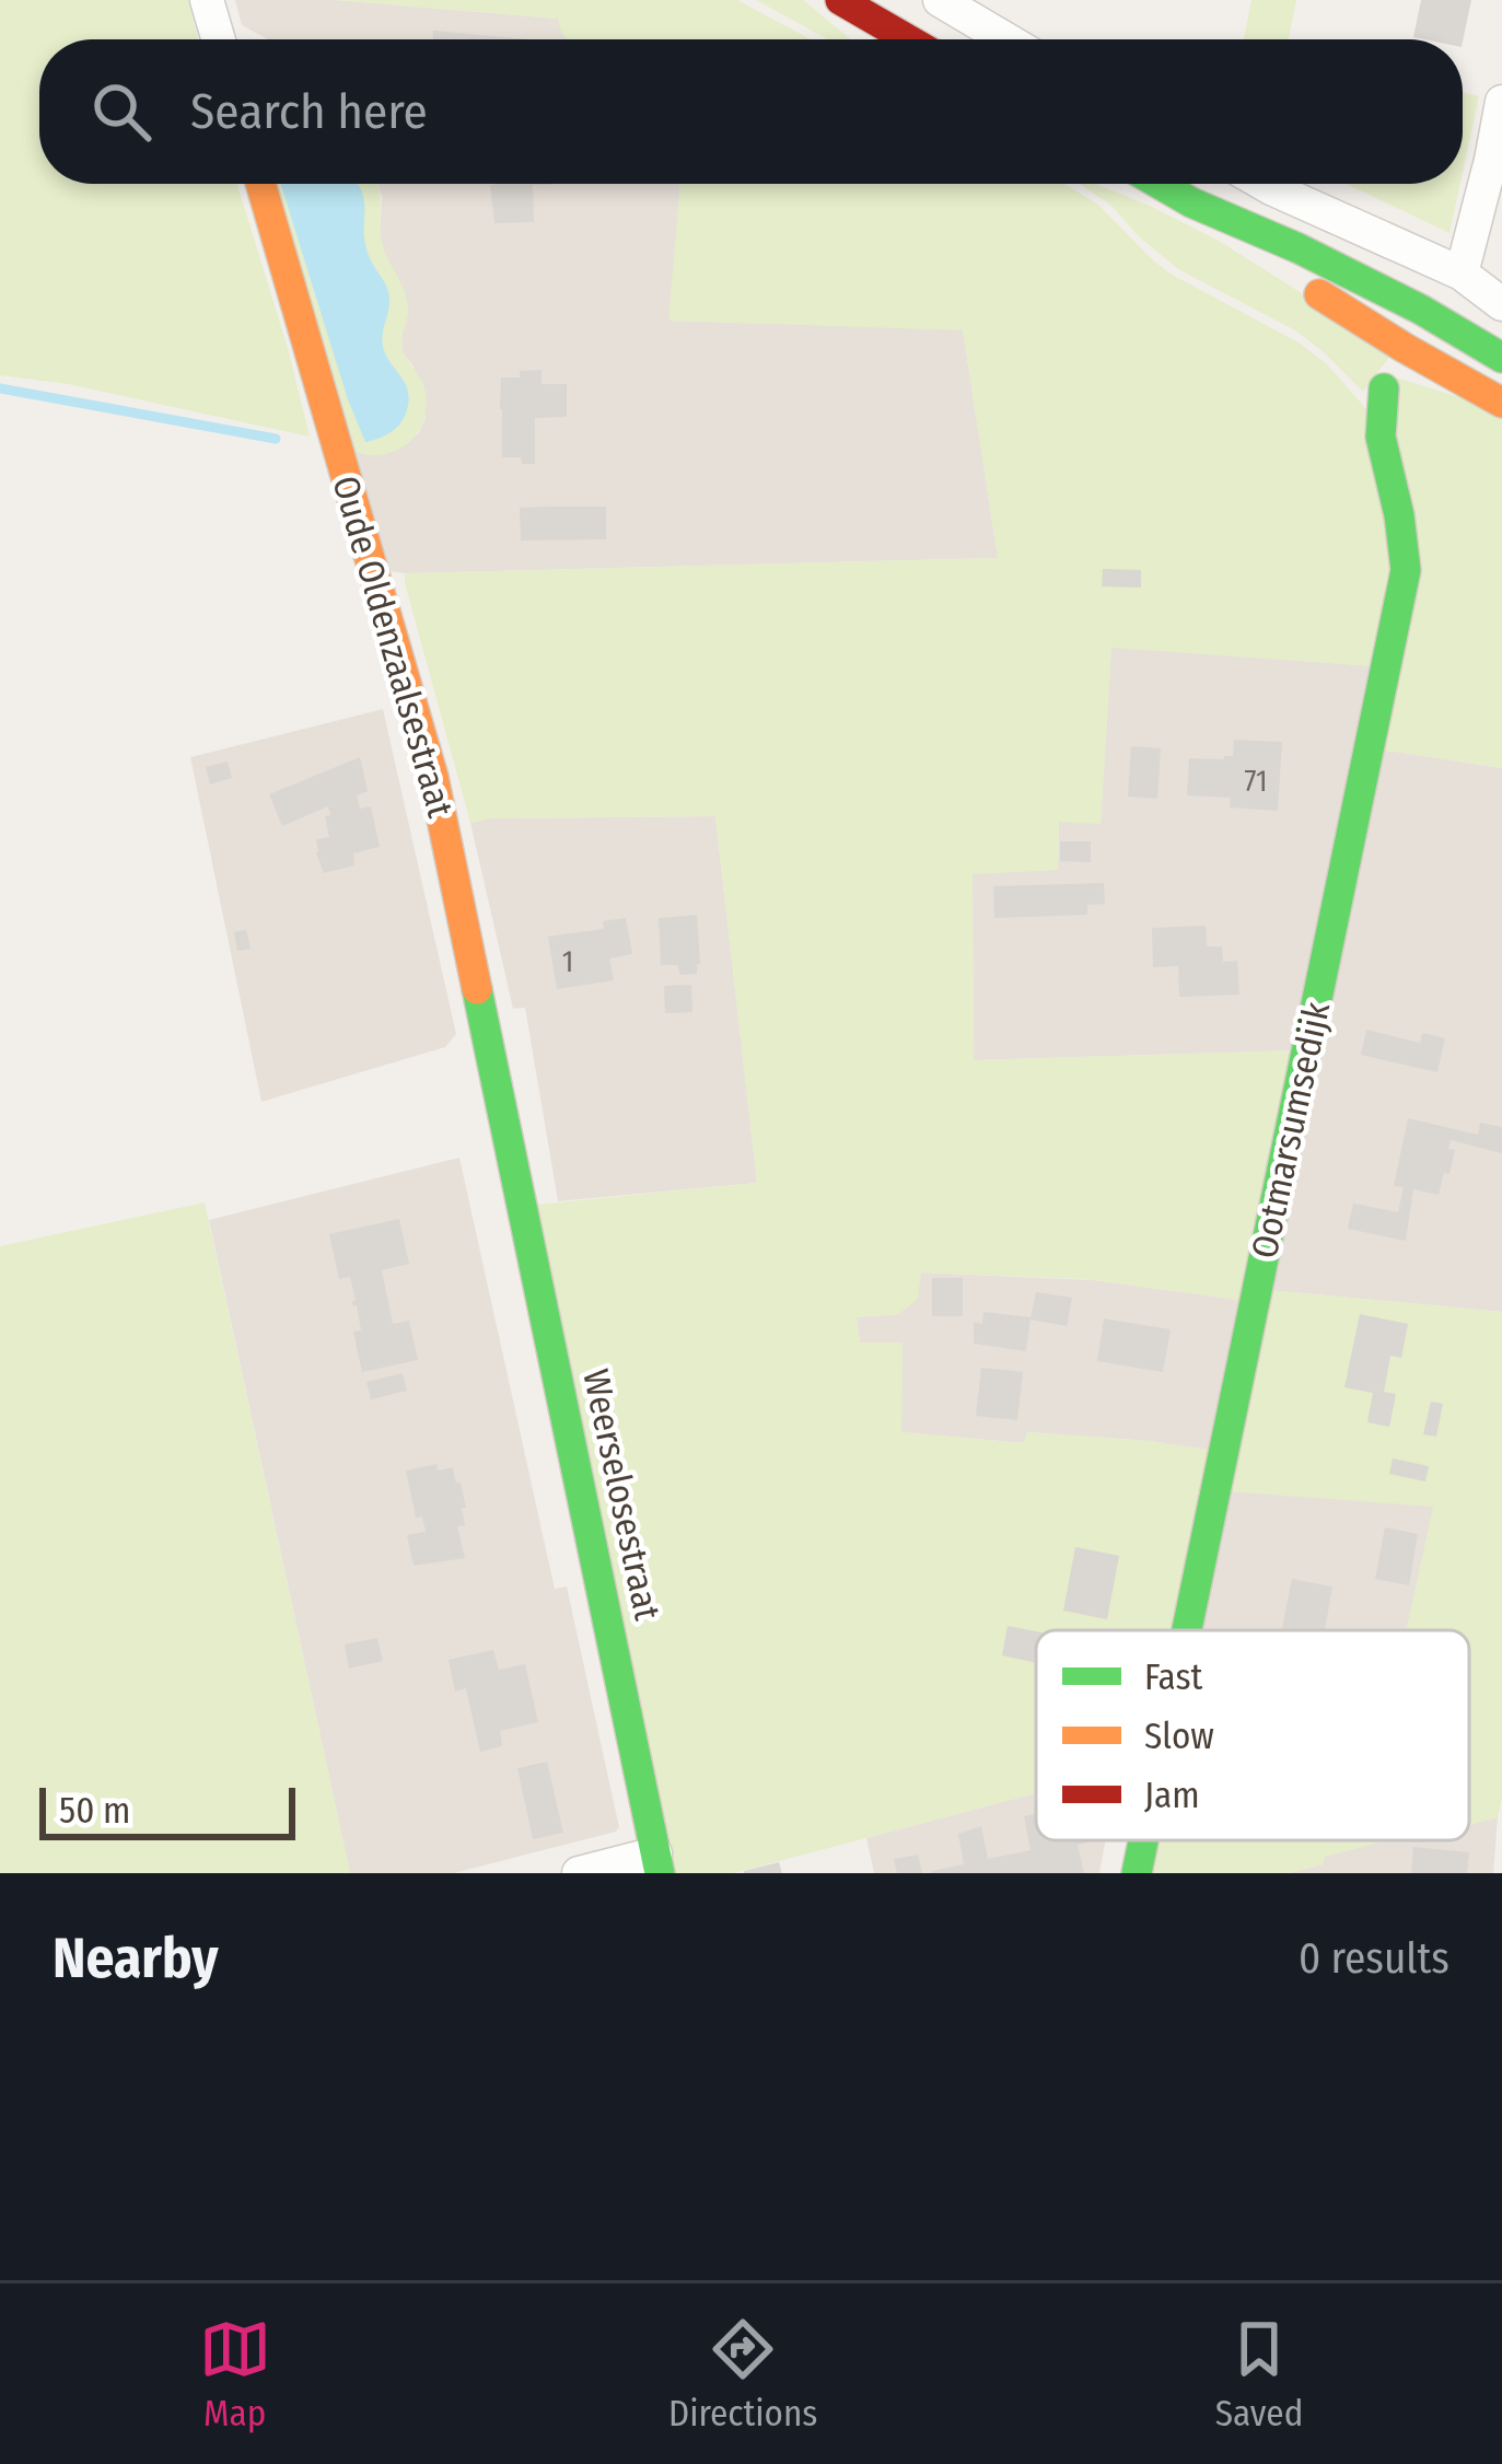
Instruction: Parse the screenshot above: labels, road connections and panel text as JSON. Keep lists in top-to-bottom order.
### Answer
{
  "streets": {
    "street": ["Oude Oldenzaalsestraat", "Ootmarsumsedijk", "Weerselosestraat"]
  },
  "crossings": [
    ["Oude Oldenzaalsestraat", "Weerselosestraat"]
  ],
  "house_numbers": ["71", "1"],
  "legend": ["Fast", "Slow", "Jam"],
  "scale_bar": "50 m",
  "page": {
    "search": "Search here",
    "scale": "50 m",
    "heading": ["Nearby", "0 results"],
    "nav": ["Map", "Directions", "Saved"]
  }
}
